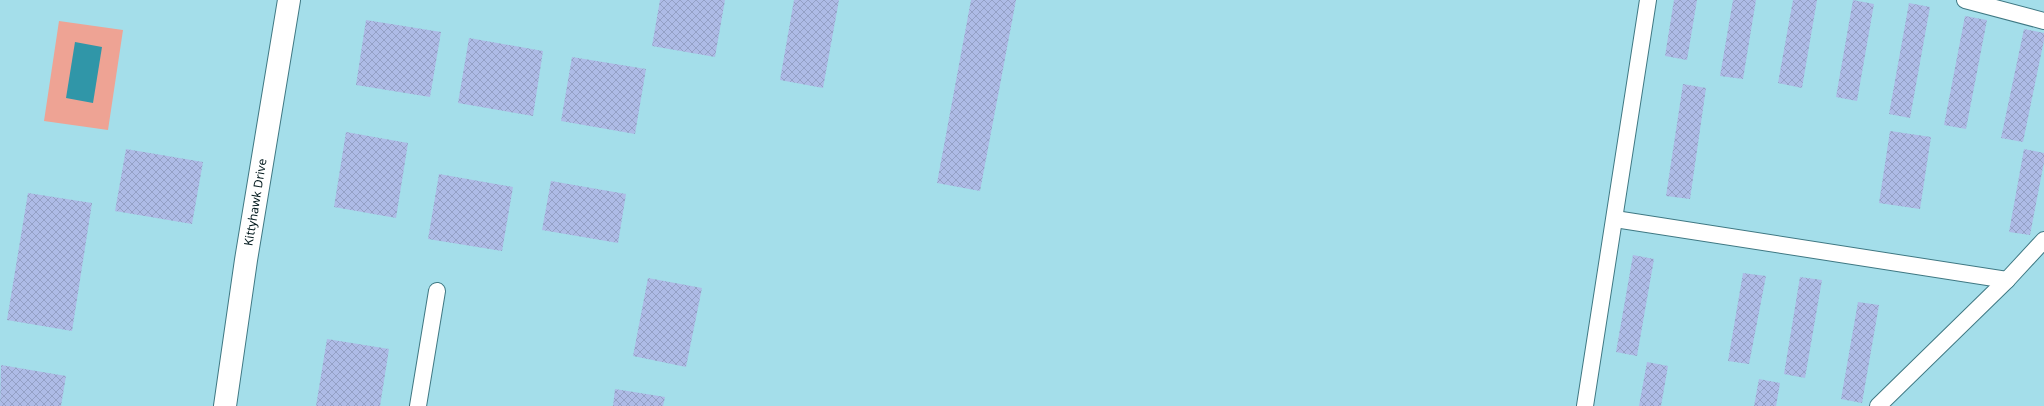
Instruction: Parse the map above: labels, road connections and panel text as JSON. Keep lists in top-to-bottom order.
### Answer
{
  "streets": {
    "street": ["Kittyhawk Drive"]
  }
}
